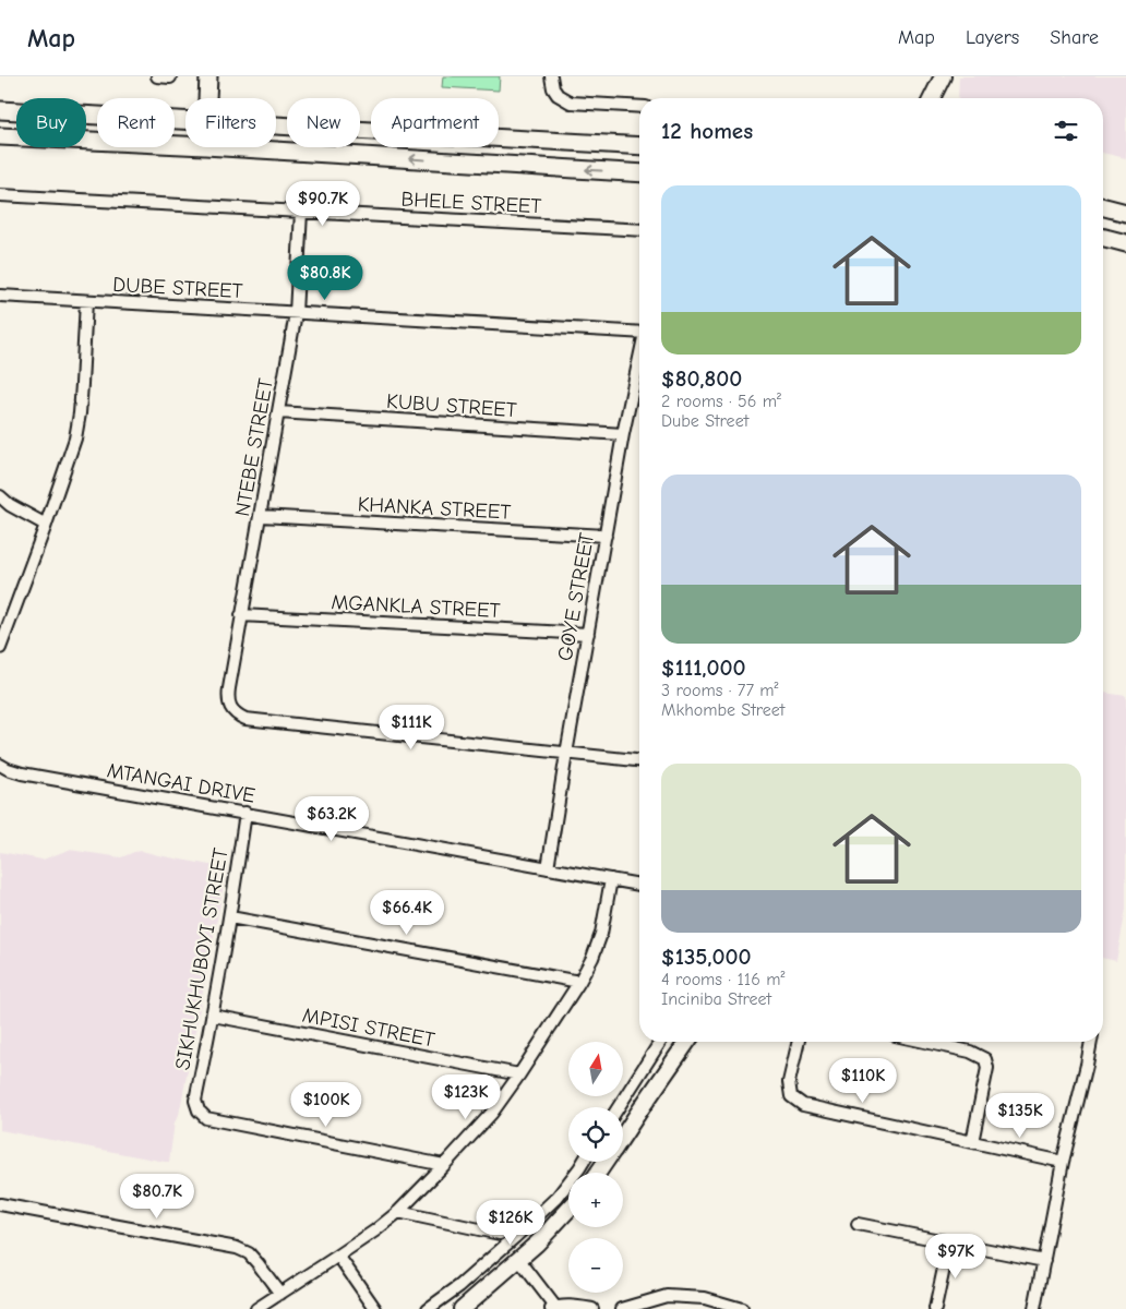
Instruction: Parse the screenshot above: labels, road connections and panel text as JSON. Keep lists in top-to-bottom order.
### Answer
{
  "streets": {
    "street": [
      "BHELE STREET",
      "DUBE STREET",
      "KUBU STREET",
      "NTEBE STREET",
      "KHANKA STREET",
      "GOYE STREET",
      "MGANKLA STREET",
      "MTANGAI DRIVE",
      "SIKHUKHUBOYI STREET",
      "MPISI STREET"
    ]
  },
  "crossings": [
    ["BHELE STREET", "NTEBE STREET"],
    ["DUBE STREET", "NTEBE STREET"],
    ["KUBU STREET", "NTEBE STREET"],
    ["KUBU STREET", "GOYE STREET"],
    ["NTEBE STREET", "KHANKA STREET"],
    ["NTEBE STREET", "GOYE STREET"],
    ["NTEBE STREET", "MGANKLA STREET"],
    ["KHANKA STREET", "GOYE STREET"],
    ["GOYE STREET", "MGANKLA STREET"],
    ["GOYE STREET", "MTANGAI DRIVE"],
    ["MTANGAI DRIVE", "SIKHUKHUBOYI STREET"],
    ["SIKHUKHUBOYI STREET", "MPISI STREET"]
  ],
  "north": "top",
  "page": {
    "header": "Map",
    "nav": ["Map", "Layers", "Share"],
    "chip": [
      "Buy",
      "Rent",
      "Filters",
      "New",
      "Apartment"
    ],
    "heading": "12 homes",
    "list": [
      {
        "name": "$80,800",
        "note": "2 rooms · 56 m² · Dube Street"
      },
      {
        "name": "$111,000",
        "note": "3 rooms · 77 m² · Mkhombe Street"
      },
      {
        "name": "$135,000",
        "note": "4 rooms · 116 m² · Inciniba Street"
      }
    ],
    "price": [
      "$90.7K",
      "$80.8K",
      "$111K",
      "$63.2K",
      "$66.4K",
      "$110K",
      "$123K",
      "$100K",
      "$135K",
      "$80.7K",
      "$126K",
      "$97K"
    ],
    "map_buttons": ["+", "−"]
  }
}
